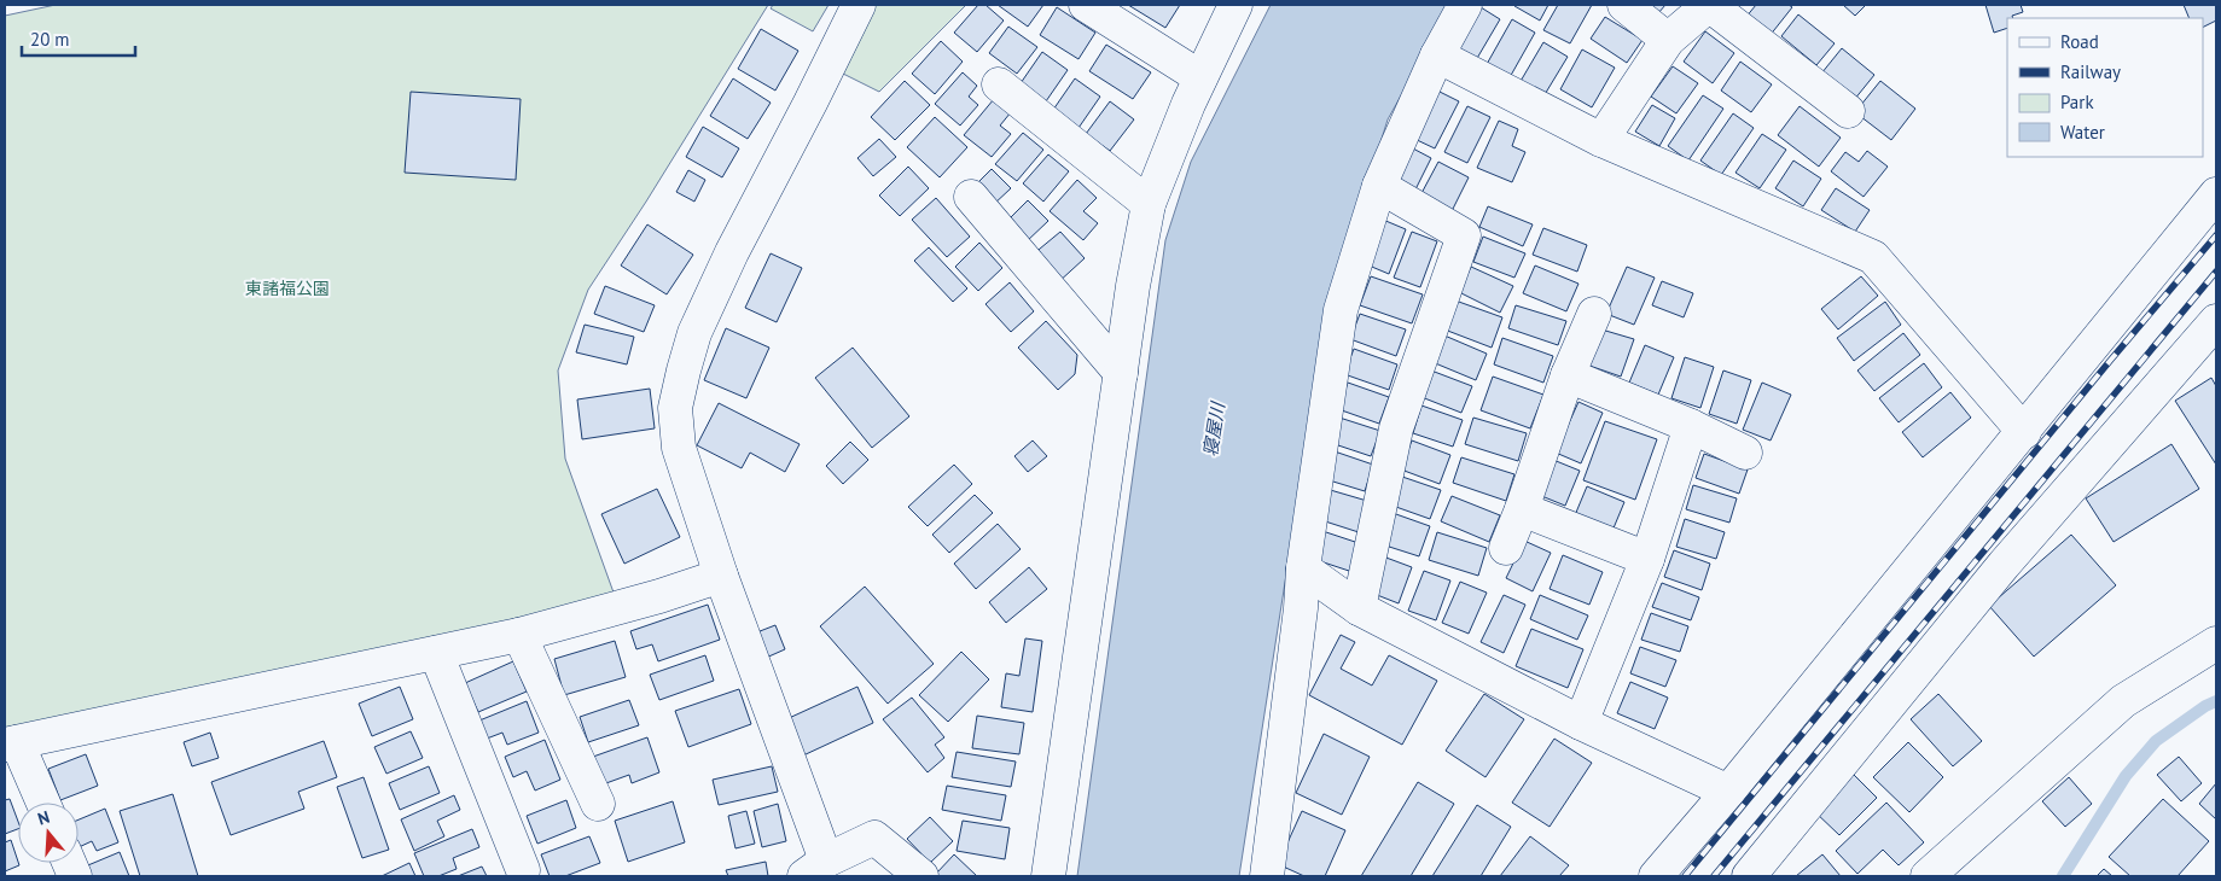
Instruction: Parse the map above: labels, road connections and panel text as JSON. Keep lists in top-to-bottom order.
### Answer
{
  "water": ["寝屋川"],
  "parks": ["東諸福公園"],
  "legend": [
    "Road",
    "Railway",
    "Park",
    "Water"
  ],
  "scale_bar": "20 m",
  "north": "top"
}
